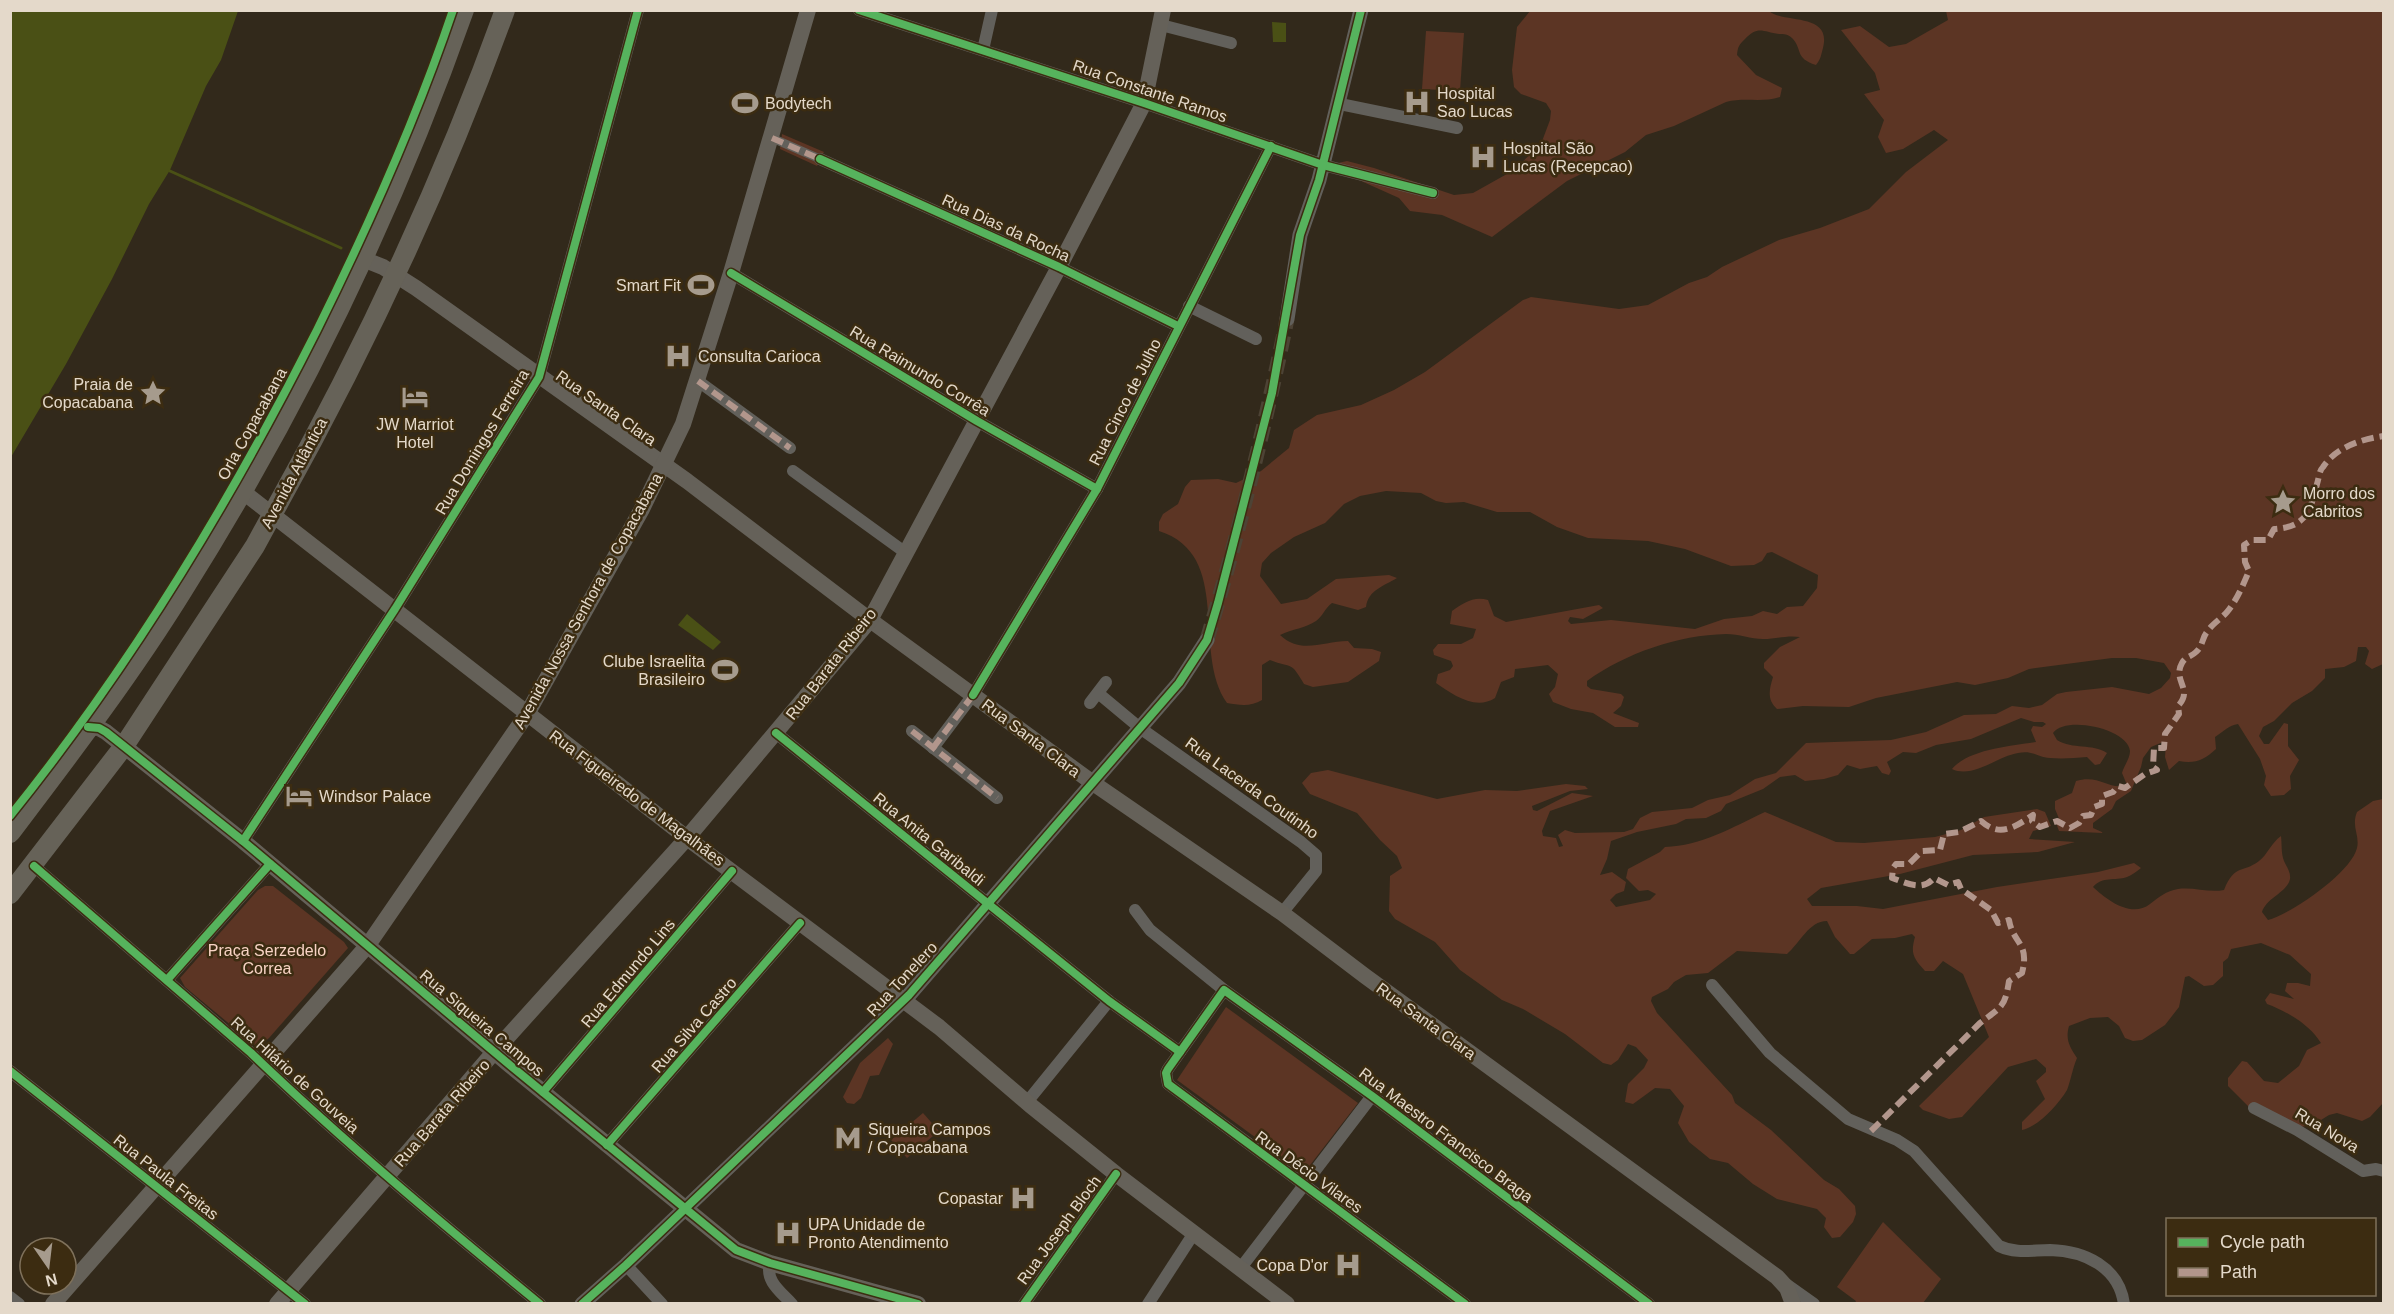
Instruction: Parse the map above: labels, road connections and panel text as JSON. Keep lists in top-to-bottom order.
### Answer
{
  "streets": {
    "highway": ["Avenida Atlântica"],
    "main road": [
      "Rua Santa Clara",
      "Avenida Nossa Senhora de Copacabana",
      "Rua Barata Ribeiro",
      "Rua Figueiredo de Magalhães",
      "Rua Siqueira Campos"
    ],
    "street": [
      "Rua Constante Ramos",
      "Rua Dias da Rocha",
      "Rua Raimundo Corrêa",
      "Rua Cinco de Julho",
      "Rua Domingos Ferreira",
      "Rua Lacerda Coutinho",
      "Rua Anita Garibaldi",
      "Rua Edmundo Lins",
      "Rua Tonelero",
      "Rua Silva Castro",
      "Rua Hilário de Gouveia",
      "Rua Nova",
      "Rua Maestro Francisco Braga",
      "Rua Décio Vilares",
      "Rua Paula Freitas",
      "Rua Joseph Bloch"
    ],
    "cycle path": ["Orla Copacabana"]
  },
  "crossings": [
    ["Rua Constante Ramos", "Rua Cinco de Julho"],
    ["Rua Constante Ramos", "Rua Barata Ribeiro"],
    ["Rua Dias da Rocha", "Rua Cinco de Julho"],
    ["Rua Dias da Rocha", "Avenida Nossa Senhora de Copacabana"],
    ["Rua Dias da Rocha", "Rua Barata Ribeiro"],
    ["Rua Raimundo Corrêa", "Rua Cinco de Julho"],
    ["Rua Raimundo Corrêa", "Avenida Nossa Senhora de Copacabana"],
    ["Rua Raimundo Corrêa", "Rua Barata Ribeiro"],
    ["Rua Cinco de Julho", "Rua Santa Clara"],
    ["Rua Santa Clara", "Rua Domingos Ferreira"],
    ["Rua Santa Clara", "Avenida Atlântica"],
    ["Rua Santa Clara", "Avenida Nossa Senhora de Copacabana"],
    ["Rua Santa Clara", "Rua Barata Ribeiro"],
    ["Rua Santa Clara", "Rua Lacerda Coutinho"],
    ["Rua Santa Clara", "Rua Tonelero"],
    ["Rua Domingos Ferreira", "Rua Figueiredo de Magalhães"],
    ["Rua Domingos Ferreira", "Rua Siqueira Campos"],
    ["Avenida Atlântica", "Rua Figueiredo de Magalhães"],
    ["Avenida Atlântica", "Rua Siqueira Campos"],
    ["Avenida Atlântica", "Rua Hilário de Gouveia"],
    ["Avenida Nossa Senhora de Copacabana", "Rua Figueiredo de Magalhães"],
    ["Avenida Nossa Senhora de Copacabana", "Rua Siqueira Campos"],
    ["Avenida Nossa Senhora de Copacabana", "Rua Hilário de Gouveia"],
    ["Avenida Nossa Senhora de Copacabana", "Rua Paula Freitas"],
    ["Rua Barata Ribeiro", "Rua Figueiredo de Magalhães"],
    ["Rua Barata Ribeiro", "Rua Anita Garibaldi"],
    ["Rua Barata Ribeiro", "Rua Siqueira Campos"],
    ["Rua Barata Ribeiro", "Rua Hilário de Gouveia"],
    ["Rua Barata Ribeiro", "Rua Paula Freitas"],
    ["Rua Lacerda Coutinho", "Rua Tonelero"],
    ["Rua Figueiredo de Magalhães", "Rua Edmundo Lins"],
    ["Rua Figueiredo de Magalhães", "Rua Tonelero"],
    ["Rua Figueiredo de Magalhães", "Rua Silva Castro"],
    ["Rua Figueiredo de Magalhães", "Rua Joseph Bloch"],
    ["Rua Anita Garibaldi", "Rua Tonelero"],
    ["Rua Anita Garibaldi", "Rua Décio Vilares"],
    ["Rua Edmundo Lins", "Rua Siqueira Campos"],
    ["Rua Tonelero", "Rua Siqueira Campos"],
    ["Rua Siqueira Campos", "Rua Silva Castro"]
  ],
  "parks": ["Praça Serzedelo Correa"],
  "places": {
    "hospital": [
      "Hospital Sao Lucas",
      "Hospital São Lucas (Recepcao)",
      "Consulta Carioca",
      "Copastar",
      "UPA Unidade de Pronto Atendimento",
      "Copa D'or"
    ],
    "sports": ["Bodytech", "Smart Fit", "Clube Israelita Brasileiro"],
    "place": ["Praia de Copacabana", "Morro dos Cabritos"],
    "hotel": ["JW Marriot Hotel", "Windsor Palace"],
    "metro station": ["Siqueira Campos / Copacabana"]
  },
  "legend": ["Cycle path", "Path"],
  "north": "bottom"
}
